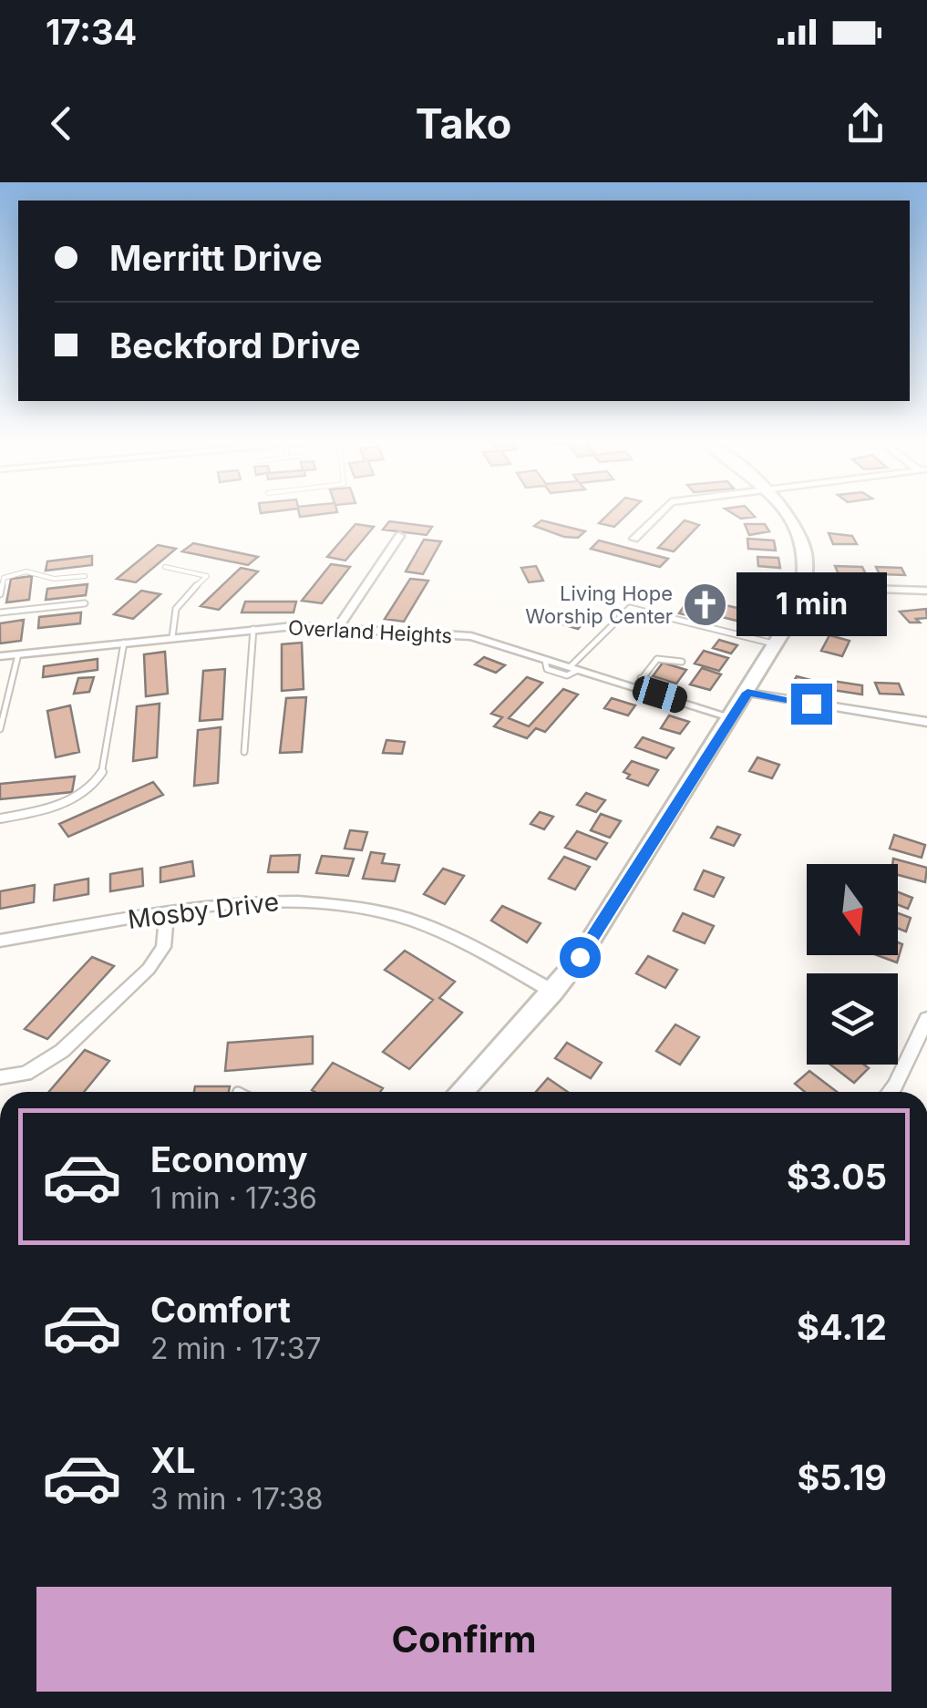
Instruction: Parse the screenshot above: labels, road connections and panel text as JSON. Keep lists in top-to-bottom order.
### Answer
{
  "streets": {
    "street": ["Overland Heights", "Mosby Drive"]
  },
  "places": {
    "church": ["Living Hope Worship Center"]
  },
  "north": "bottom",
  "page": {
    "status": "17:34",
    "header": "Tako",
    "banner": ["Merritt Drive", "Beckford Drive"],
    "bubble": "1 min",
    "list": [
      {
        "name": "Economy",
        "note": "1 min · 17:36",
        "value": "$3.05"
      },
      {
        "name": "Comfort",
        "note": "2 min · 17:37",
        "value": "$4.12"
      },
      {
        "name": "XL",
        "note": "3 min · 17:38",
        "value": "$5.19"
      }
    ],
    "buttons": "Confirm"
  }
}
